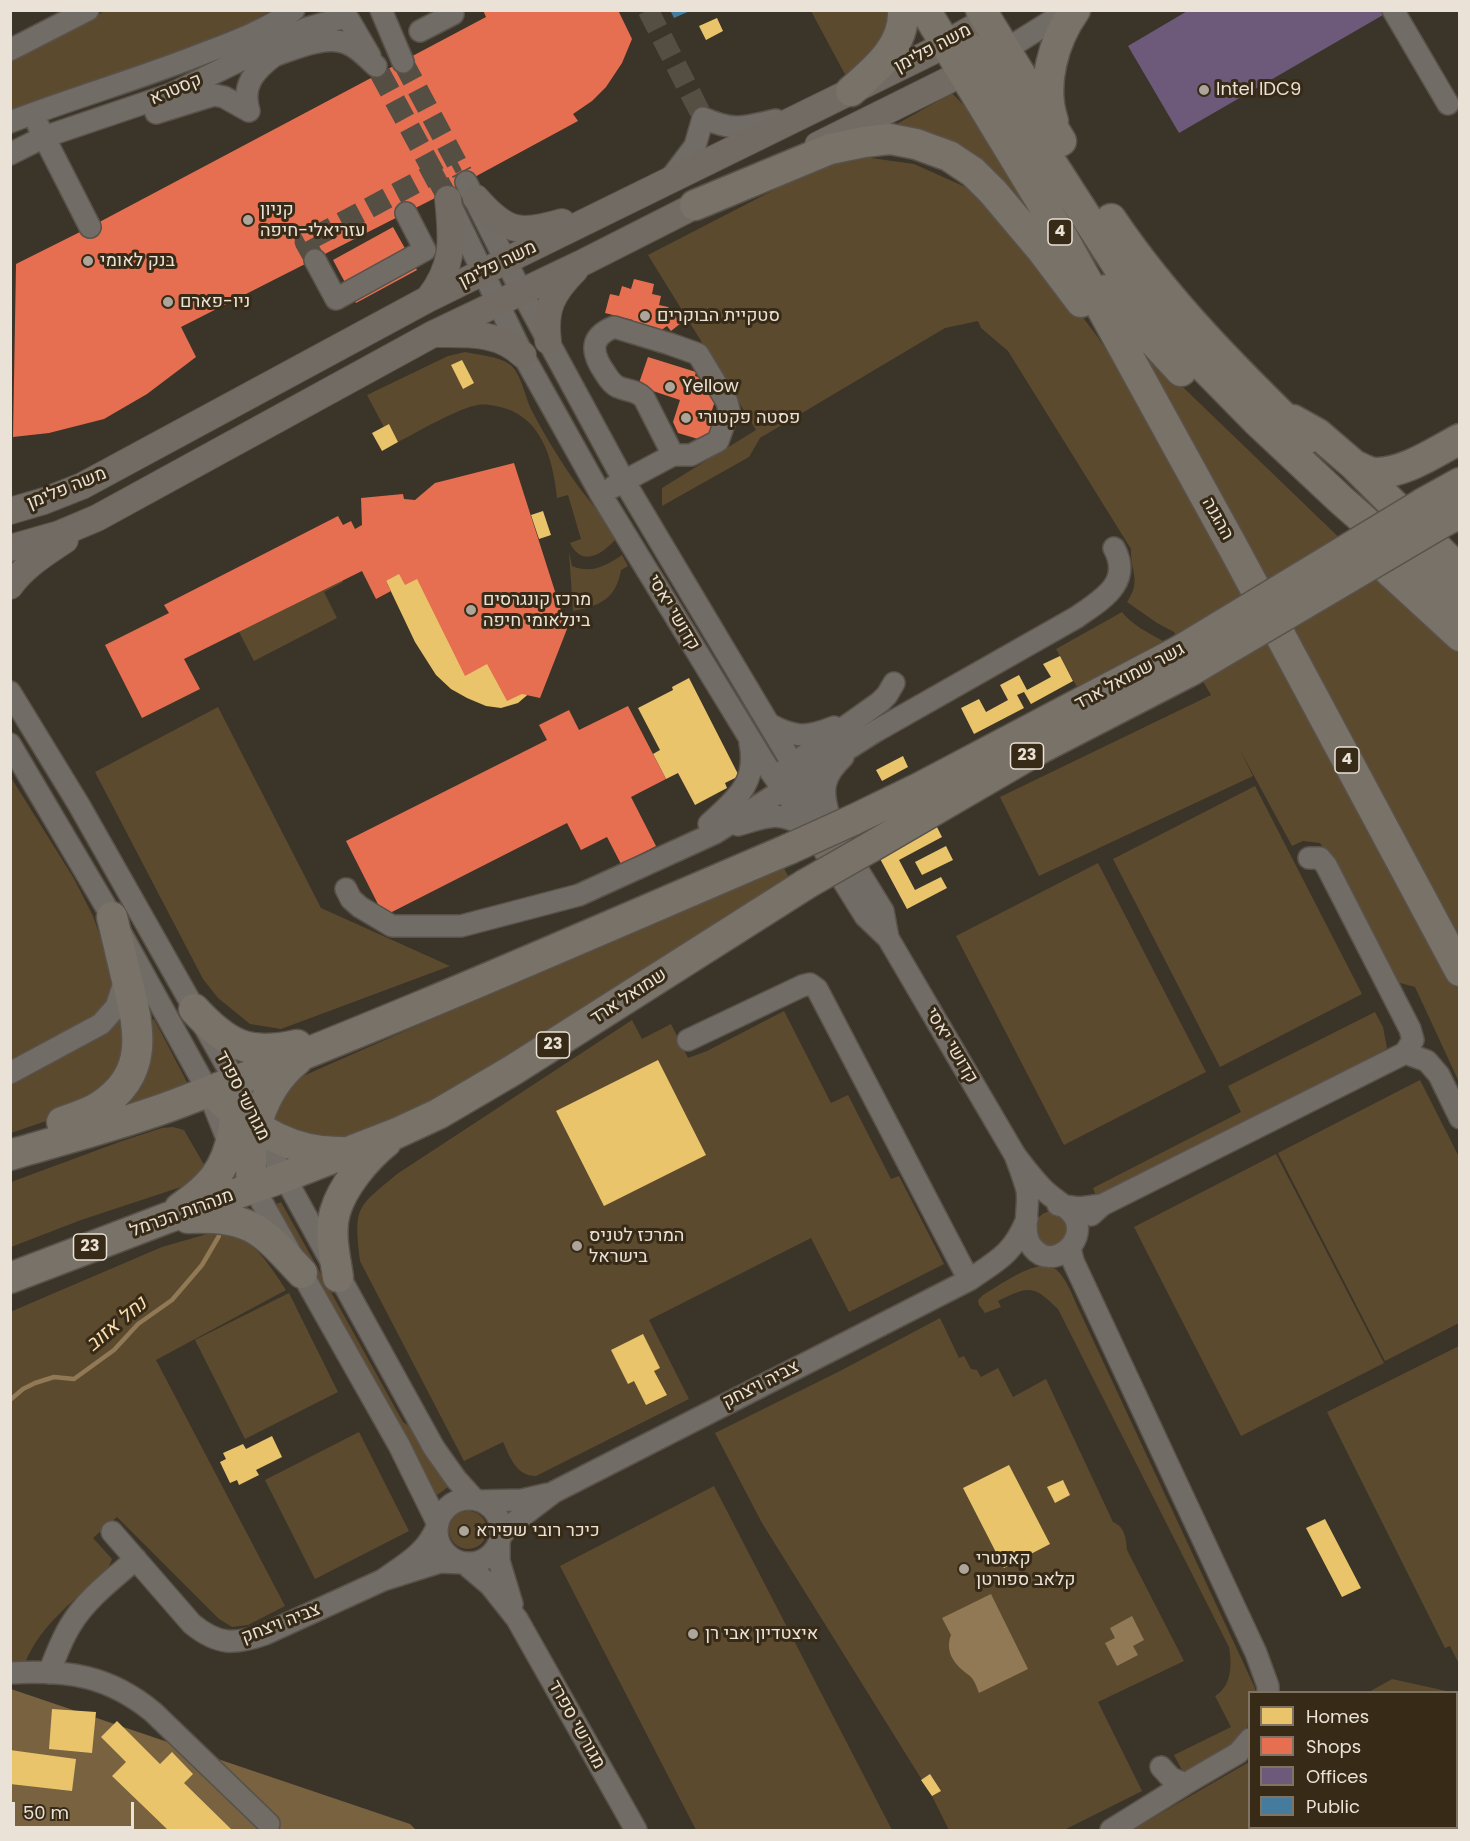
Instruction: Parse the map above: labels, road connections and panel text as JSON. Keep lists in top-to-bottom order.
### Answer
{
  "streets": {
    "highway": [
      "4",
      "ההגנה",
      "גשר שמואל ארד",
      "23",
      "שמואל ארד",
      "מנהרות הכרמל"
    ],
    "main road": ["משה פלימן"],
    "street": [
      "קסטרא",
      "קדושי יאסי",
      "מגורשי ספרד",
      "צביה ויצחק"
    ]
  },
  "crossings": [
    ["משה פלימן", "4"],
    ["משה פלימן", "ההגנה"],
    ["משה פלימן", "קדושי יאסי"],
    ["4", "ההגנה"],
    ["קדושי יאסי", "גשר שמואל ארד"],
    ["קדושי יאסי", "23"],
    ["קדושי יאסי", "צביה ויצחק"],
    ["גשר שמואל ארד", "23"],
    ["גשר שמואל ארד", "שמואל ארד"],
    ["23", "שמואל ארד"],
    ["23", "מגורשי ספרד"],
    ["23", "מנהרות הכרמל"],
    ["שמואל ארד", "מגורשי ספרד"],
    ["מגורשי ספרד", "מנהרות הכרמל"],
    ["מגורשי ספרד", "צביה ויצחק"]
  ],
  "water": ["נחל אזוב"],
  "places": [
    "Intel IDC9",
    "קניון עזריאלי-חיפה",
    "בנק לאומי",
    "ניו-פארם",
    "סטקיית הבוקרים",
    "Yellow",
    "פסטה פקטורי",
    "מרכז קונגרסים בינלאומי חיפה",
    "המרכז לטניס בישראל",
    "כיכר רובי שפירא",
    "קאנטרי קלאב ספורטן",
    "איצטדיון אבי רן"
  ],
  "legend": [
    "Homes",
    "Shops",
    "Offices",
    "Public"
  ],
  "scale_bar": "50 m"
}
